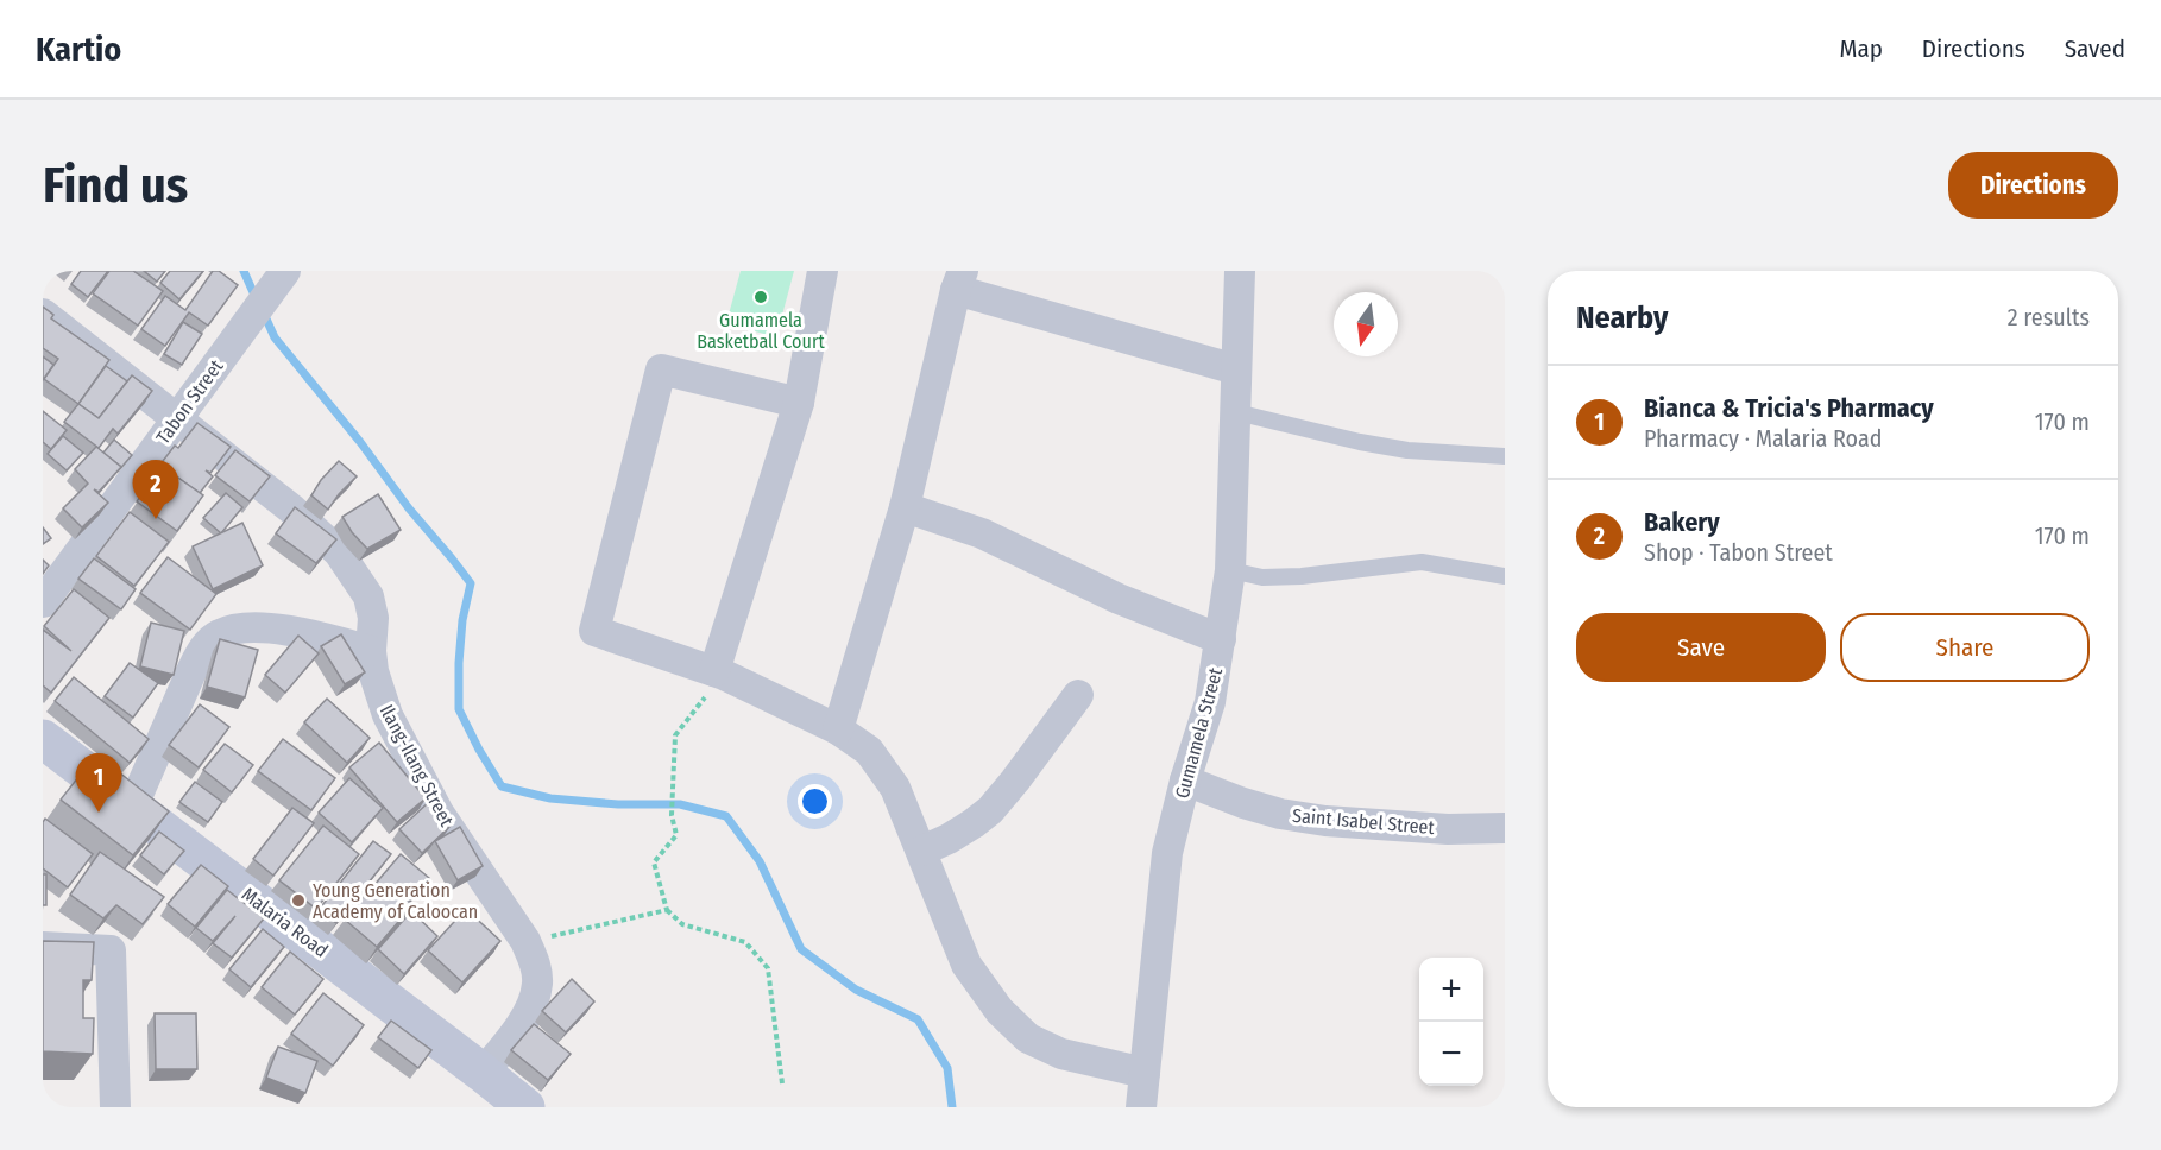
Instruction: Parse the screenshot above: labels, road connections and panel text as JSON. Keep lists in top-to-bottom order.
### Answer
{
  "streets": {
    "main road": ["Malaria Road"],
    "street": [
      "Tabon Street",
      "Gumamela Street",
      "Ilang-Ilang Street",
      "Saint Isabel Street"
    ]
  },
  "crossings": [
    ["Tabon Street", "Ilang-Ilang Street"],
    ["Gumamela Street", "Saint Isabel Street"],
    ["Ilang-Ilang Street", "Malaria Road"]
  ],
  "places": ["Gumamela Basketball Court", "Young Generation Academy of Caloocan"],
  "north": "bottom",
  "page": {
    "header": "Kartio",
    "nav": ["Map", "Directions", "Saved"],
    "buttons": [
      "Directions",
      ["Save", "Share"]
    ],
    "title": "Find us",
    "heading": ["Nearby", "2 results"],
    "list": [
      {
        "mark": "1",
        "name": "Bianca & Tricia's Pharmacy",
        "note": "Pharmacy · Malaria Road",
        "value": "170 m"
      },
      {
        "mark": "2",
        "name": "Bakery",
        "note": "Shop · Tabon Street",
        "value": "170 m"
      }
    ],
    "pins": ["2", "1"],
    "map_buttons": ["+", "−"]
  }
}
